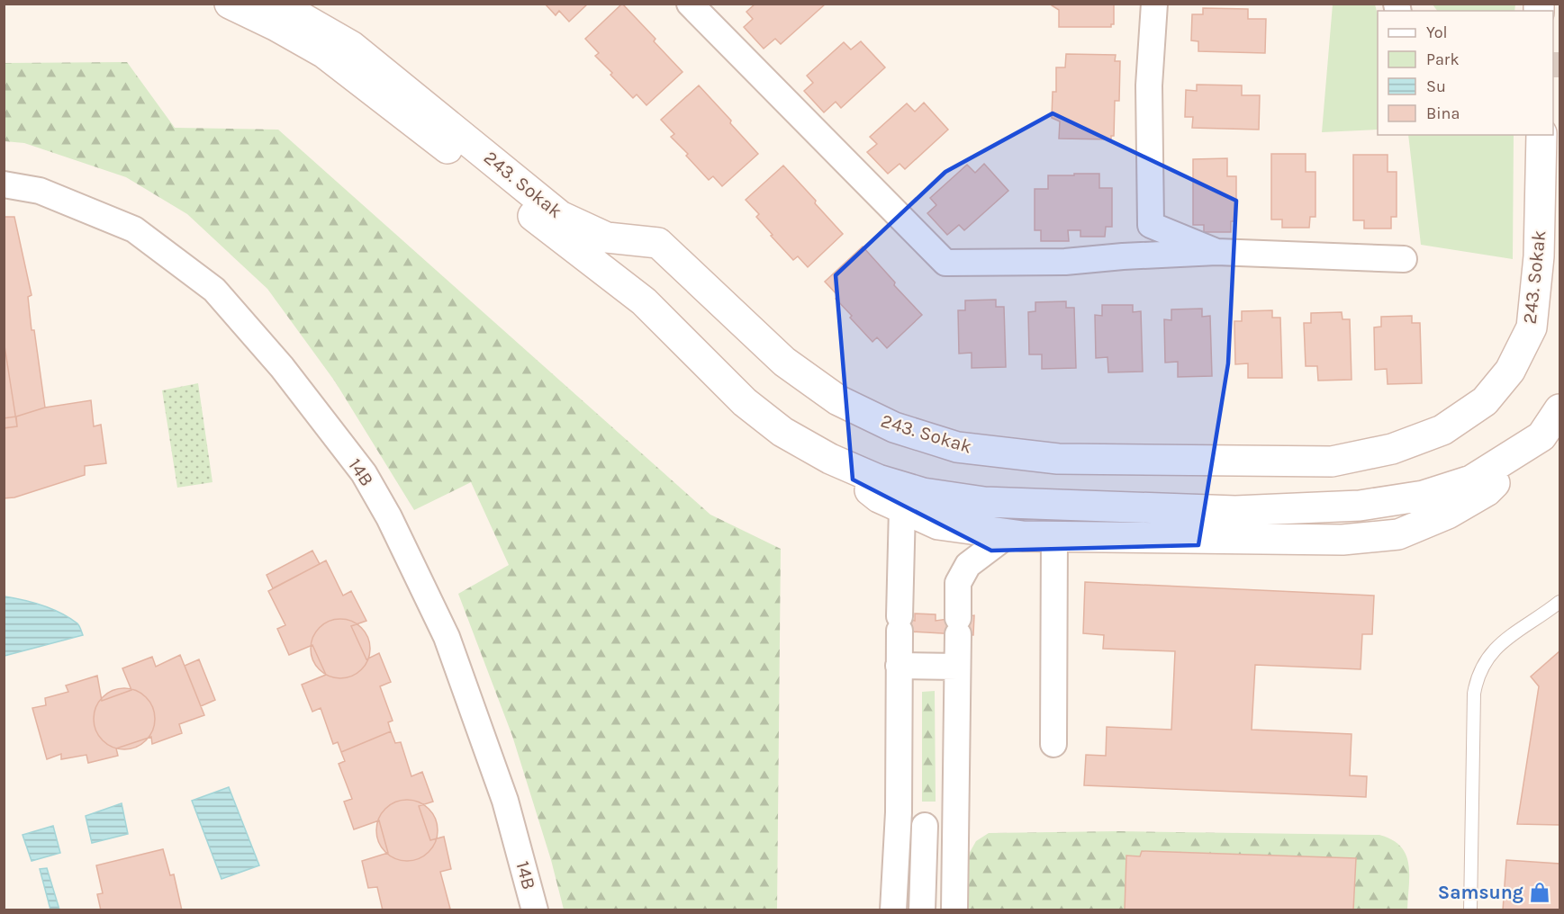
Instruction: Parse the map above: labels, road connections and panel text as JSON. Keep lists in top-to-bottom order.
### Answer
{
  "streets": {
    "street": ["243. Sokak", "14B"]
  },
  "places": {
    "shop": ["Samsung"]
  },
  "legend": [
    "Yol",
    "Park",
    "Su",
    "Bina"
  ]
}
